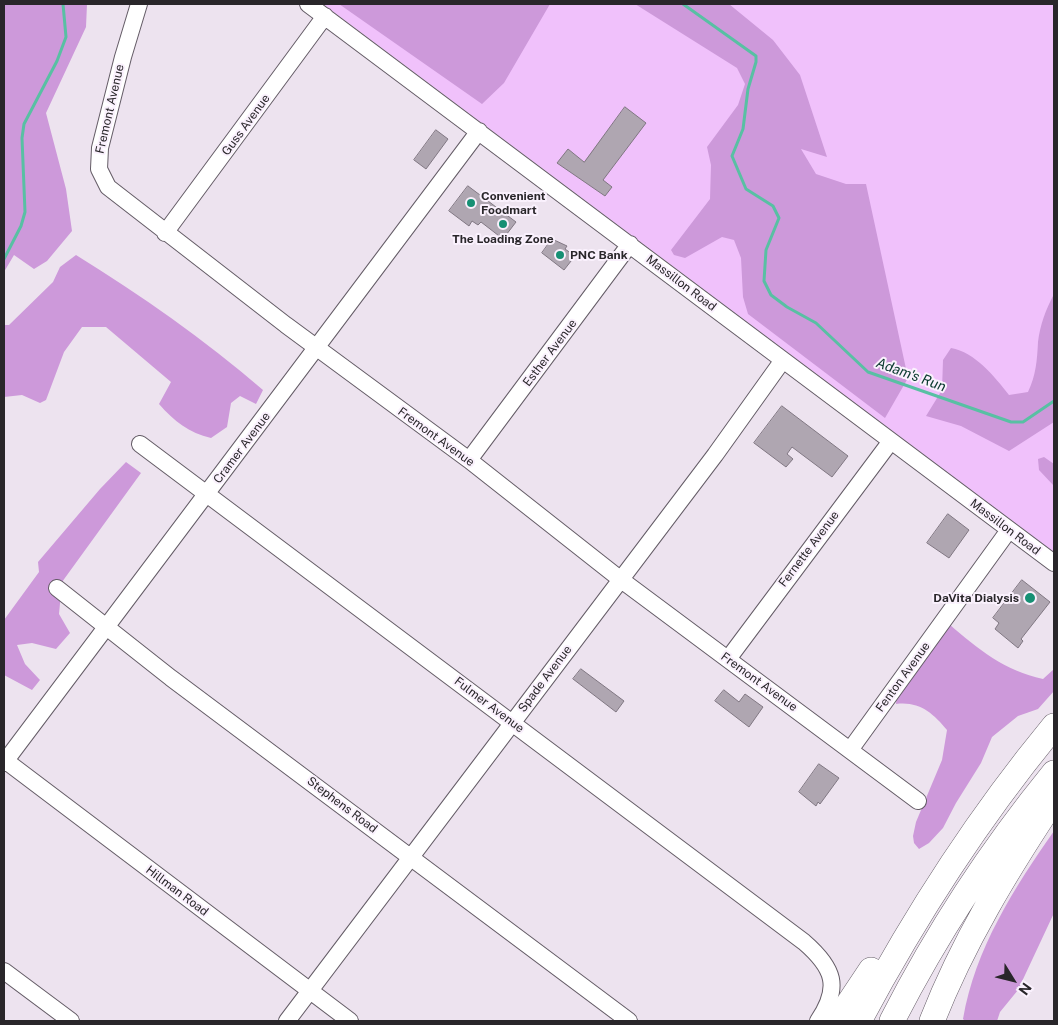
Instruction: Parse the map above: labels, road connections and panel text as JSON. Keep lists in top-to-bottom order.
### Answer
{
  "streets": {
    "street": [
      "Fremont Avenue",
      "Guss Avenue",
      "Massillon Road",
      "Esther Avenue",
      "Cramer Avenue",
      "Fernette Avenue",
      "Fenton Avenue",
      "Spade Avenue",
      "Fulmer Avenue",
      "Stephens Road",
      "Hillman Road"
    ]
  },
  "crossings": [
    ["Fremont Avenue", "Guss Avenue"],
    ["Fremont Avenue", "Esther Avenue"],
    ["Fremont Avenue", "Cramer Avenue"],
    ["Fremont Avenue", "Fernette Avenue"],
    ["Fremont Avenue", "Fenton Avenue"],
    ["Fremont Avenue", "Spade Avenue"],
    ["Guss Avenue", "Massillon Road"],
    ["Massillon Road", "Esther Avenue"],
    ["Massillon Road", "Cramer Avenue"],
    ["Massillon Road", "Fernette Avenue"],
    ["Massillon Road", "Fenton Avenue"],
    ["Massillon Road", "Spade Avenue"],
    ["Cramer Avenue", "Fulmer Avenue"],
    ["Cramer Avenue", "Stephens Road"],
    ["Cramer Avenue", "Hillman Road"],
    ["Spade Avenue", "Fulmer Avenue"],
    ["Spade Avenue", "Stephens Road"],
    ["Spade Avenue", "Hillman Road"]
  ],
  "water": ["Adam's Run"],
  "places": [
    "Convenient Foodmart",
    "The Loading Zone",
    "PNC Bank",
    "DaVita Dialysis"
  ],
  "north": "bottom right"
}
